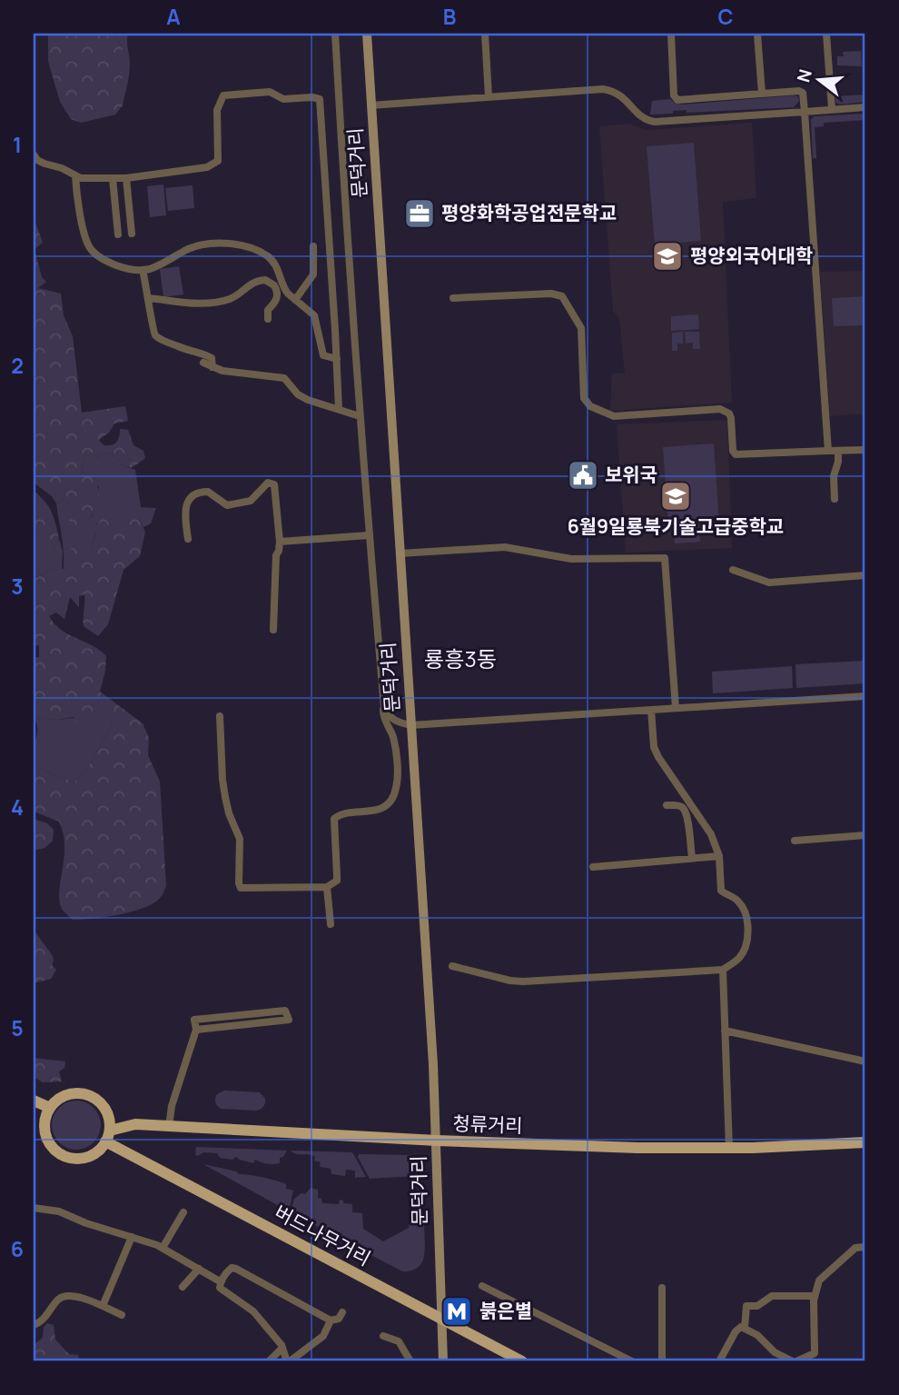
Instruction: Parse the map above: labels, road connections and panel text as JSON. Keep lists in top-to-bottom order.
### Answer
{
  "streets": {
    "main road": ["문덕거리", "청류거리", "버드나무거리"]
  },
  "crossings": [
    ["문덕거리", "청류거리"],
    ["문덕거리", "버드나무거리"],
    ["청류거리", "버드나무거리"]
  ],
  "districts": ["룡흥3동"],
  "places": {
    "office": ["평양화학공업전문학교"],
    "school or university": ["평양외국어대학", "6월9일룡북기술고급중학교"],
    "public building": ["보위국"],
    "metro station": ["붉은별"]
  },
  "north": "left",
  "grid": {
    "columns": ["A", "B", "C"],
    "rows": [
      "1",
      "2",
      "3",
      "4",
      "5",
      "6"
    ]
  }
}
